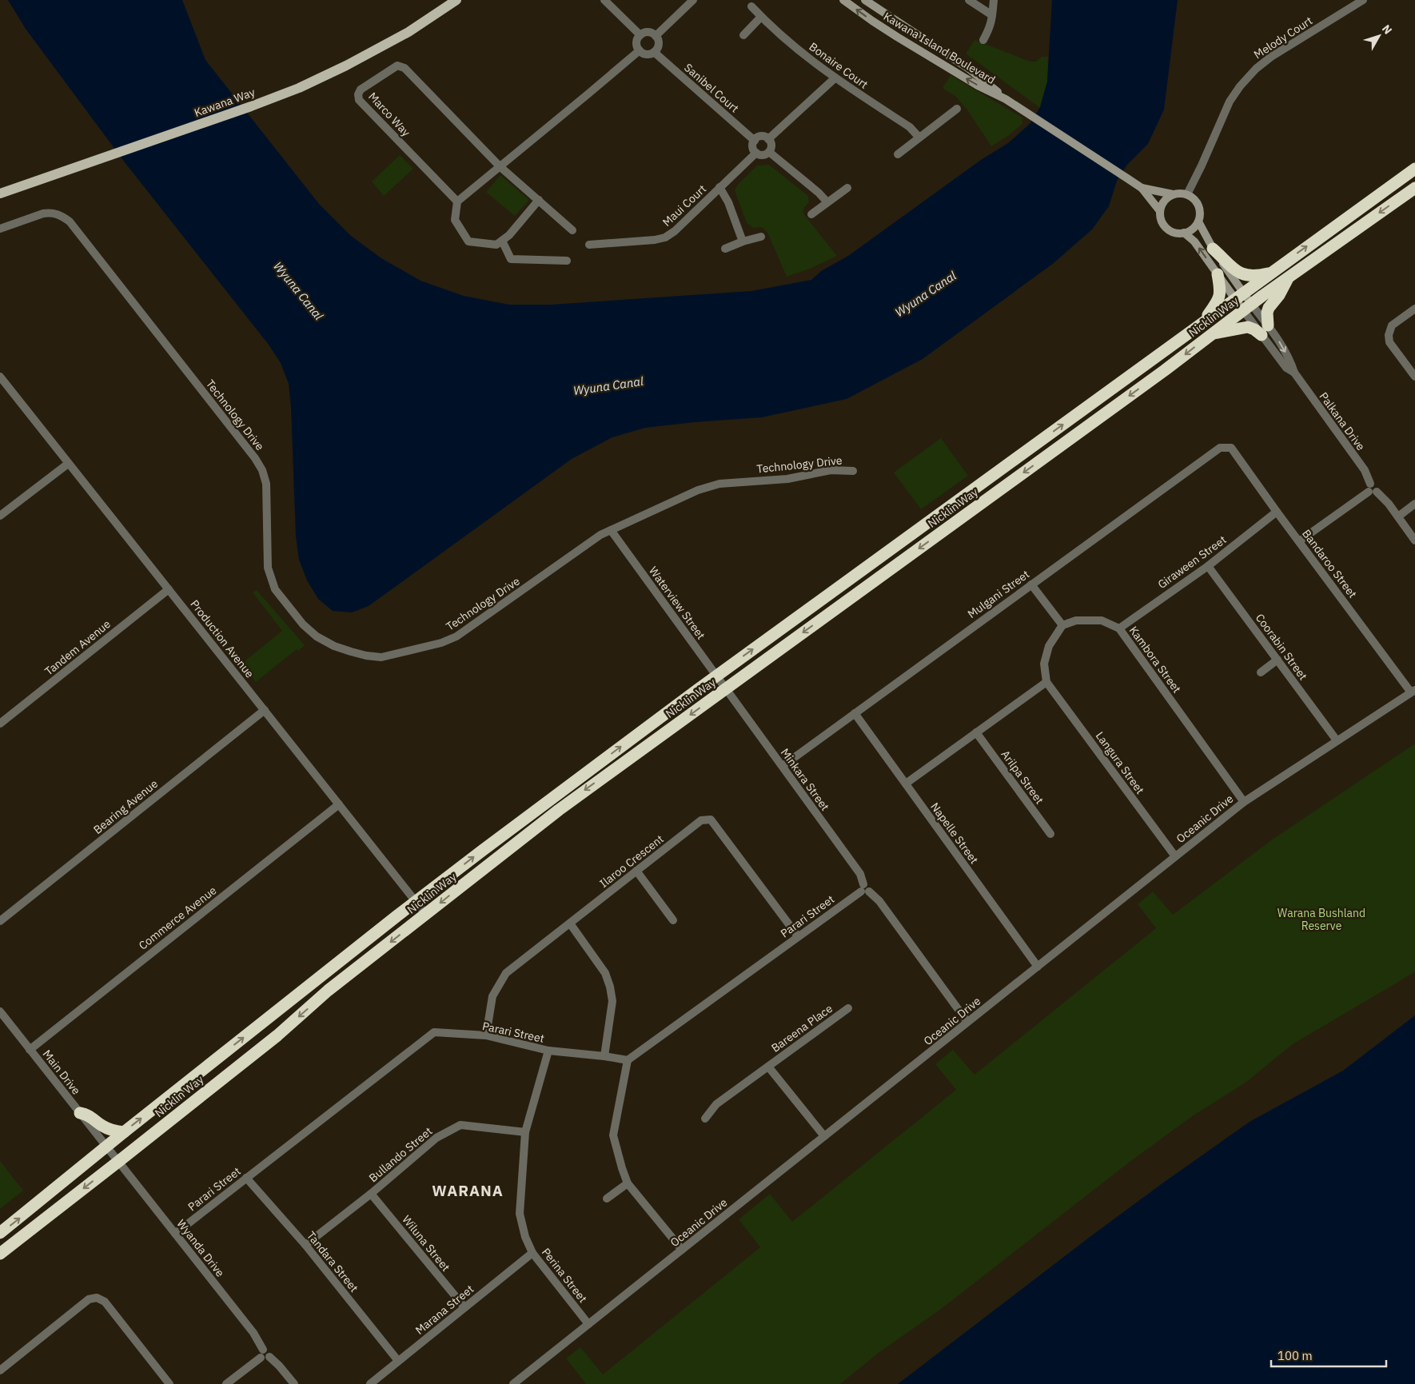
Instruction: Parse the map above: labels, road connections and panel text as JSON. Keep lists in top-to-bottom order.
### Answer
{
  "streets": {
    "highway": ["Nicklin Way"],
    "main road": ["Kawana Island Boulevard", "Kawana Way"],
    "street": [
      "Melody Court",
      "Bonaire Court",
      "Sanibel Court",
      "Marco Way",
      "Maui Court",
      "Technology Drive",
      "Palkana Drive",
      "Giraween Street",
      "Bandaroo Street",
      "Mulgani Street",
      "Waterview Street",
      "Production Avenue",
      "Coorabin Street",
      "Tandem Avenue",
      "Kambora Street",
      "Langura Street",
      "Arilpa Street",
      "Minkara Street",
      "Bearing Avenue",
      "Oceanic Drive",
      "Napelle Street",
      "Ilaroo Crescent",
      "Parari Street",
      "Commerce Avenue",
      "Bareena Place",
      "Main Drive",
      "Bullando Street",
      "Wiluna Street",
      "Wyanda Drive",
      "Tandara Street",
      "Perina Street",
      "Marana Street"
    ]
  },
  "crossings": [
    ["Melody Court", "Kawana Island Boulevard"],
    ["Sanibel Court", "Maui Court"],
    ["Nicklin Way", "Palkana Drive"],
    ["Nicklin Way", "Waterview Street"],
    ["Nicklin Way", "Production Avenue"],
    ["Nicklin Way", "Minkara Street"],
    ["Nicklin Way", "Main Drive"],
    ["Nicklin Way", "Wyanda Drive"],
    ["Technology Drive", "Waterview Street"],
    ["Giraween Street", "Bandaroo Street"],
    ["Giraween Street", "Coorabin Street"],
    ["Giraween Street", "Kambora Street"],
    ["Bandaroo Street", "Mulgani Street"],
    ["Bandaroo Street", "Oceanic Drive"],
    ["Mulgani Street", "Minkara Street"],
    ["Mulgani Street", "Napelle Street"],
    ["Waterview Street", "Minkara Street"],
    ["Production Avenue", "Tandem Avenue"],
    ["Production Avenue", "Bearing Avenue"],
    ["Production Avenue", "Commerce Avenue"],
    ["Coorabin Street", "Oceanic Drive"],
    ["Kambora Street", "Oceanic Drive"],
    ["Langura Street", "Oceanic Drive"],
    ["Minkara Street", "Oceanic Drive"],
    ["Minkara Street", "Parari Street"],
    ["Oceanic Drive", "Napelle Street"],
    ["Oceanic Drive", "Bareena Place"],
    ["Oceanic Drive", "Perina Street"],
    ["Ilaroo Crescent", "Parari Street"],
    ["Parari Street", "Wyanda Drive"],
    ["Parari Street", "Tandara Street"],
    ["Parari Street", "Perina Street"],
    ["Commerce Avenue", "Main Drive"],
    ["Main Drive", "Wyanda Drive"],
    ["Bullando Street", "Wiluna Street"],
    ["Bullando Street", "Tandara Street"],
    ["Bullando Street", "Perina Street"],
    ["Wiluna Street", "Marana Street"],
    ["Tandara Street", "Marana Street"],
    ["Perina Street", "Marana Street"]
  ],
  "districts": ["WARANA"],
  "water": ["Wyuna Canal"],
  "parks": ["Warana Bushland Reserve"],
  "scale_bar": "100 m",
  "north": "top right"
}
